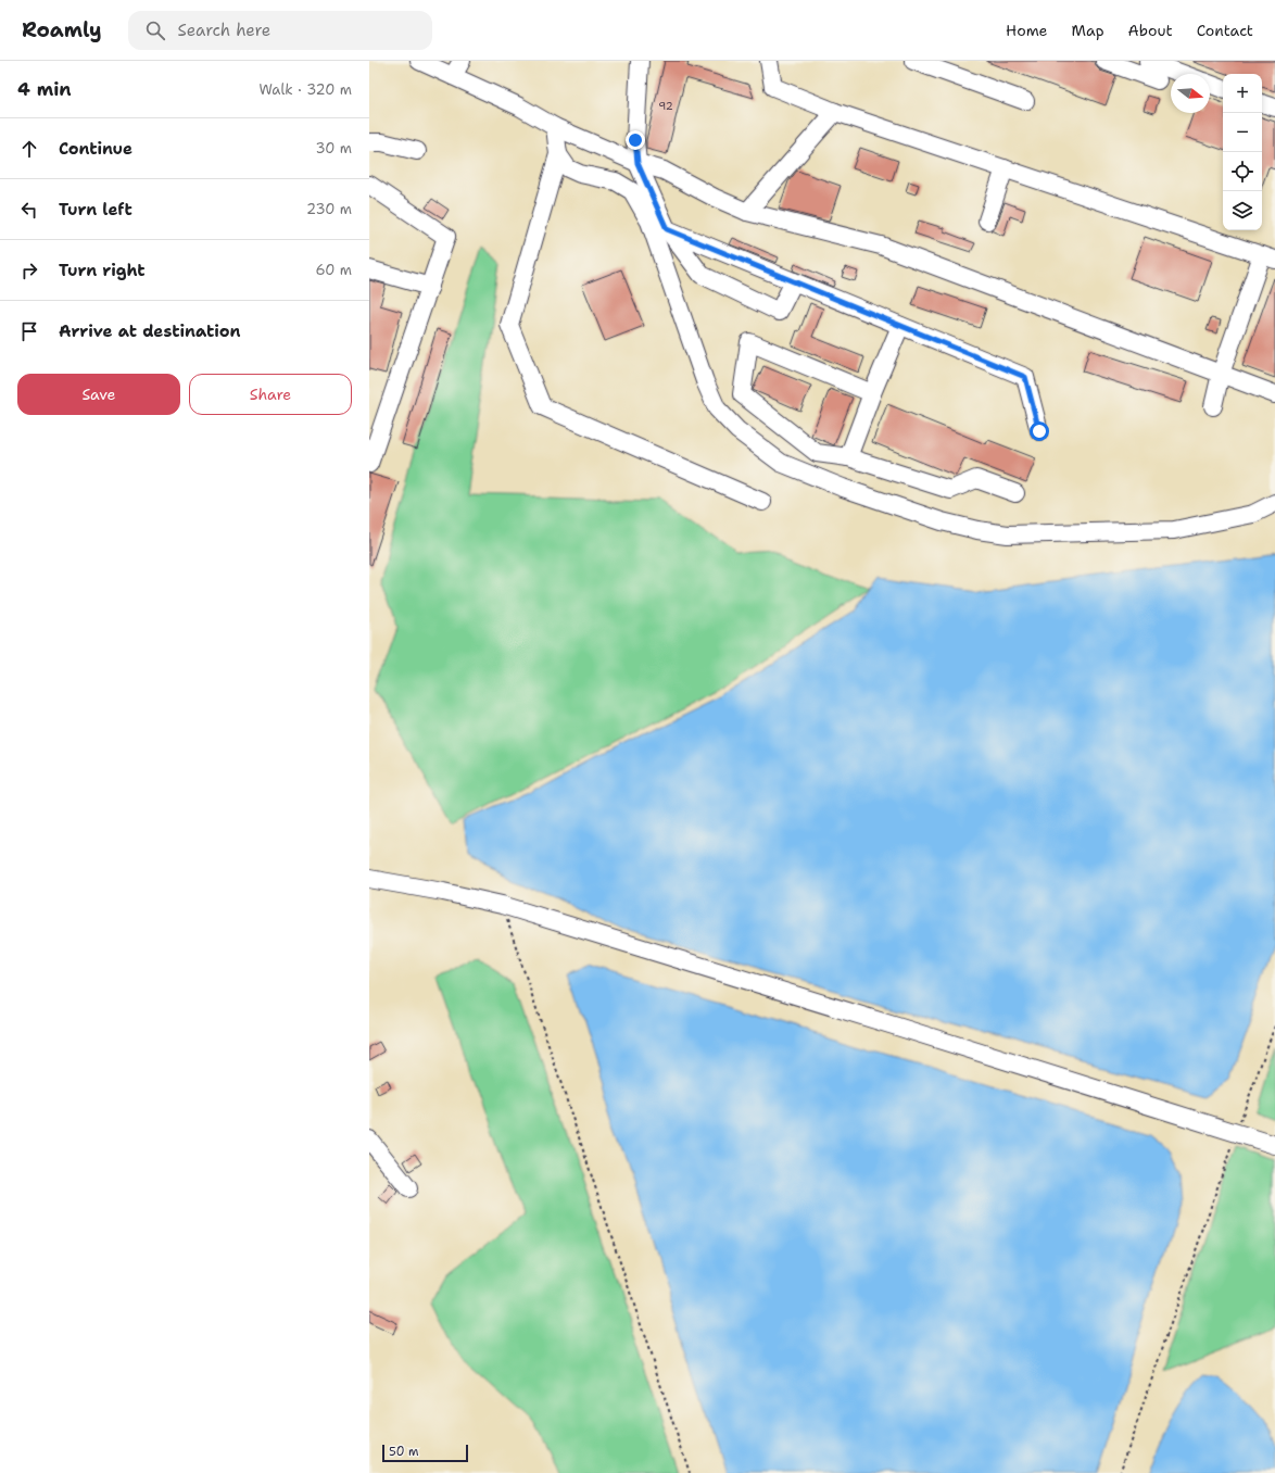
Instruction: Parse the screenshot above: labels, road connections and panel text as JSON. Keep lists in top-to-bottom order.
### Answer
{
  "house_numbers": ["92"],
  "scale_bar": "50 m",
  "north": "right",
  "page": {
    "header": "Roamly",
    "search": "Search here",
    "nav": [
      "Home",
      "Map",
      "About",
      "Contact"
    ],
    "heading": ["4 min", "Walk · 320 m"],
    "map_buttons": ["+", "−"],
    "list": [
      ["Continue", "30 m"],
      ["Turn left", "230 m"],
      ["Turn right", "60 m"],
      "Arrive at destination"
    ],
    "buttons": ["Save", "Share"],
    "scale": "50 m"
  }
}
